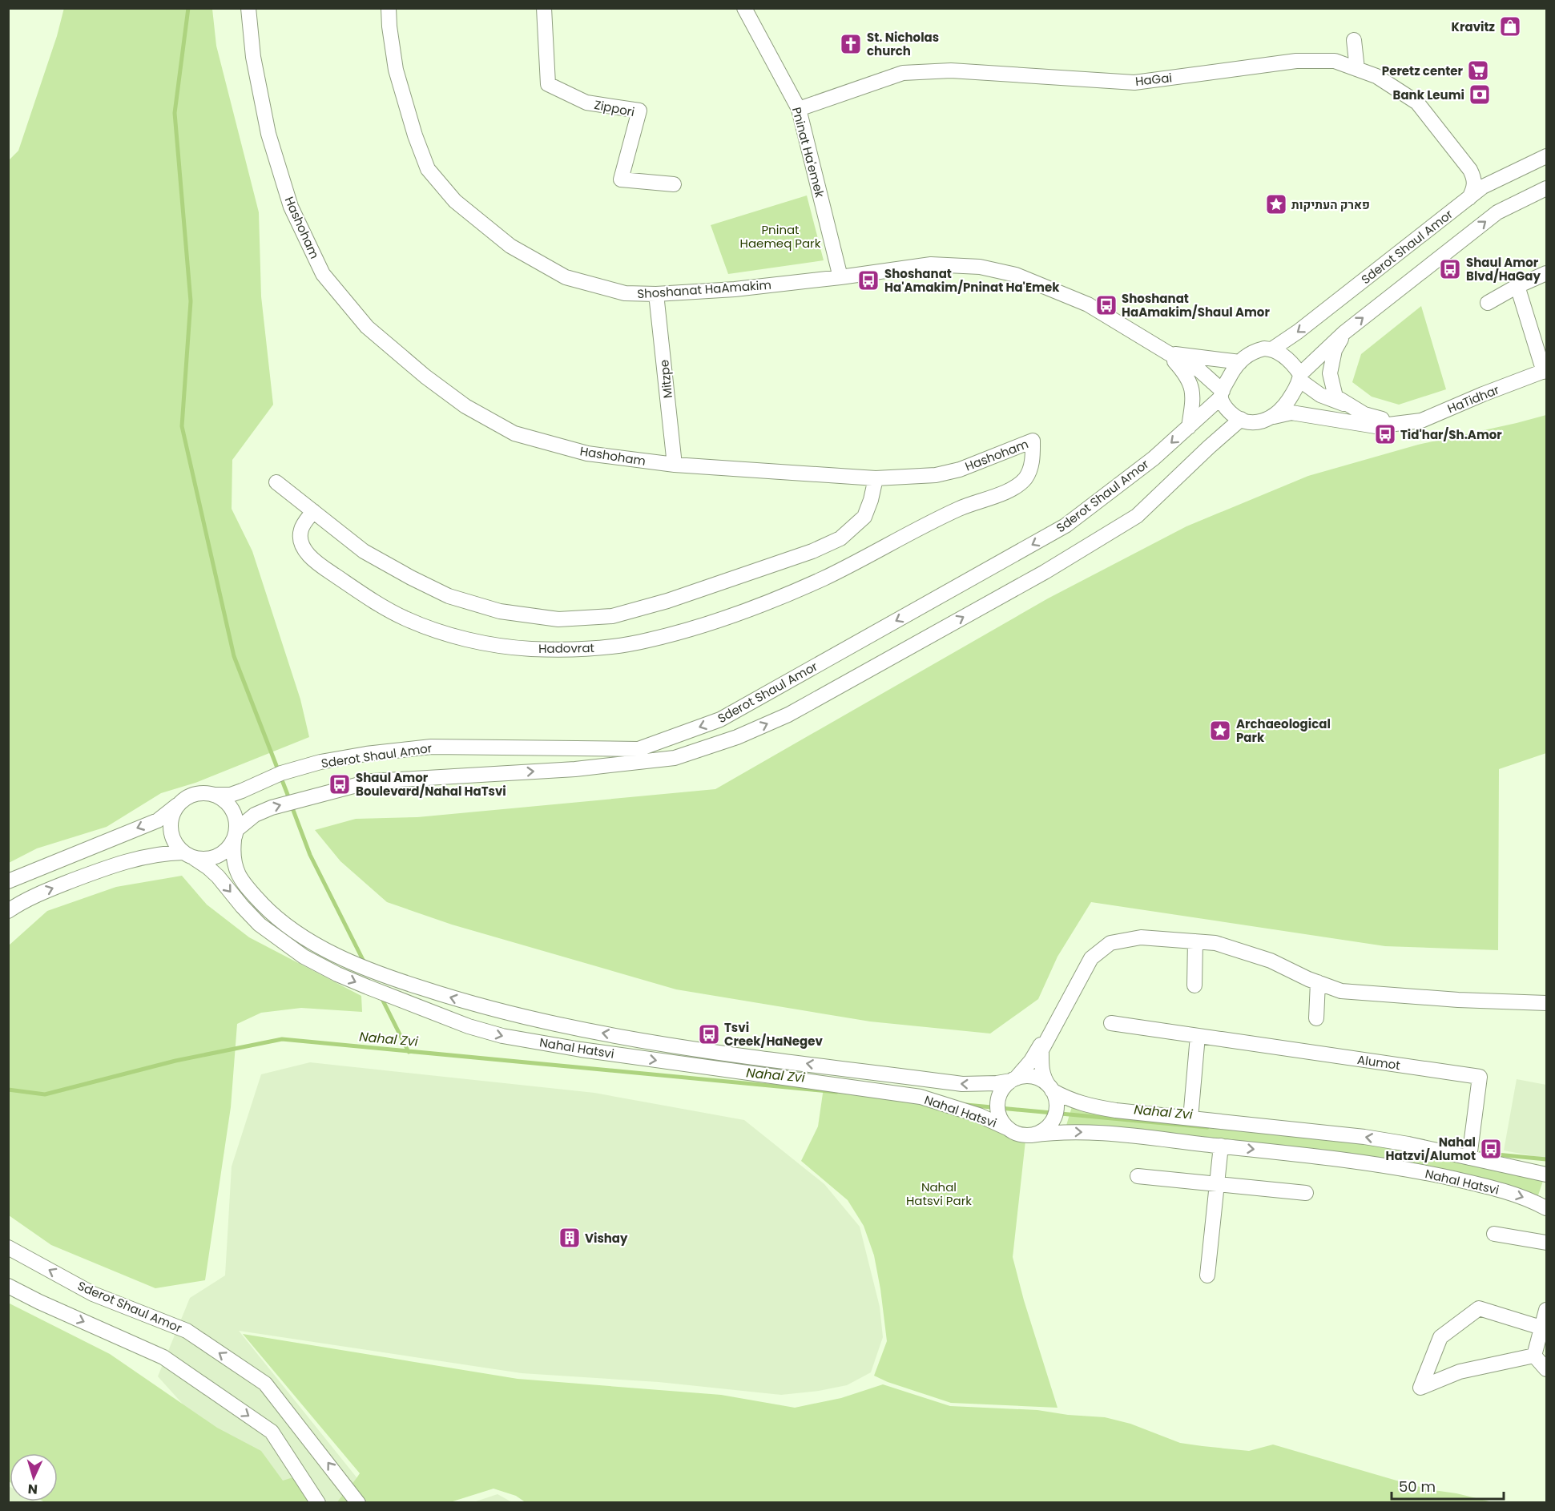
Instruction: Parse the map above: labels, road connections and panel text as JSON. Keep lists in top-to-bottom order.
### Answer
{
  "streets": {
    "street": [
      "HaGai",
      "Zippori",
      "Pninat Ha'emek",
      "Hashoham",
      "Sderot Shaul Amor",
      "Shoshanat HaAmakim",
      "Mitzpe",
      "HaTidhar",
      "Hadovrat",
      "Nahal Hatsvi",
      "Alumot"
    ]
  },
  "crossings": [
    ["HaGai", "Pninat Ha'emek"],
    ["Pninat Ha'emek", "Shoshanat HaAmakim"],
    ["Hashoham", "Mitzpe"],
    ["Hashoham", "Hadovrat"],
    ["Sderot Shaul Amor", "Shoshanat HaAmakim"],
    ["Sderot Shaul Amor", "HaTidhar"],
    ["Sderot Shaul Amor", "Nahal Hatsvi"],
    ["Shoshanat HaAmakim", "Mitzpe"],
    ["Shoshanat HaAmakim", "HaTidhar"],
    ["Nahal Hatsvi", "Alumot"]
  ],
  "water": ["Nahal Zvi"],
  "parks": ["Pninat Haemeq Park", "Nahal Hatsvi Park"],
  "places": {
    "shop": ["Kravitz"],
    "church": ["St. Nicholas church"],
    "supermarket": ["Peretz center"],
    "bank": ["Bank Leumi"],
    "place": ["פארק העתיקות", "Archaeological Park"],
    "bus stop": [
      "Shaul Amor Blvd/HaGay",
      "Shoshanat Ha'Amakim/Pninat Ha'Emek",
      "Shoshanat HaAmakim/Shaul Amor",
      "Tid'har/Sh.Amor",
      "Shaul Amor Boulevard/Nahal HaTsvi",
      "Tsvi Creek/HaNegev",
      "Nahal Hatzvi/Alumot"
    ],
    "building": ["Vishay"]
  },
  "scale_bar": "50 m",
  "north": "bottom"
}
